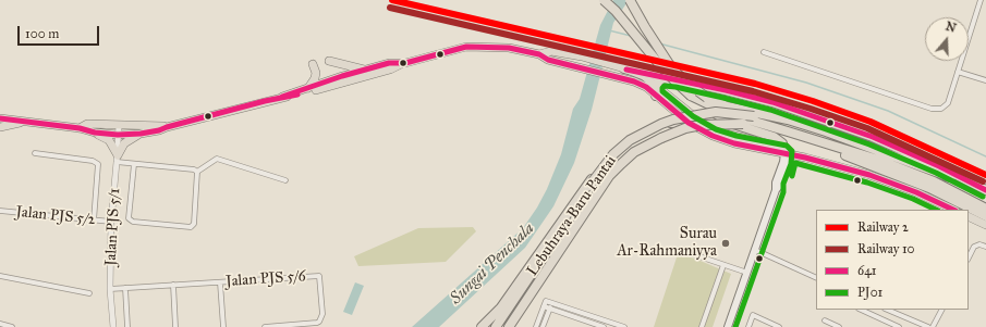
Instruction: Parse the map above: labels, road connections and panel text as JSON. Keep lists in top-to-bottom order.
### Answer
{
  "streets": {
    "highway": ["Lebuhraya Baru Pantai"],
    "street": ["Jalan PJS 5/2", "Jalan PJS 5/1", "Jalan PJS 5/6"]
  },
  "crossings": [
    ["Jalan PJS 5/2", "Jalan PJS 5/1"],
    ["Jalan PJS 5/1", "Jalan PJS 5/6"]
  ],
  "water": ["Sungai Penchala"],
  "places": ["Surau Ar-Rahmaniyya"],
  "lines": [
    "rail line 2",
    "rail line 10",
    "transit line 641",
    "transit line PJ01"
  ],
  "legend": [
    "Railway 2",
    "Railway 10",
    "641",
    "PJ01"
  ],
  "scale_bar": "100 m",
  "north": "top"
}
